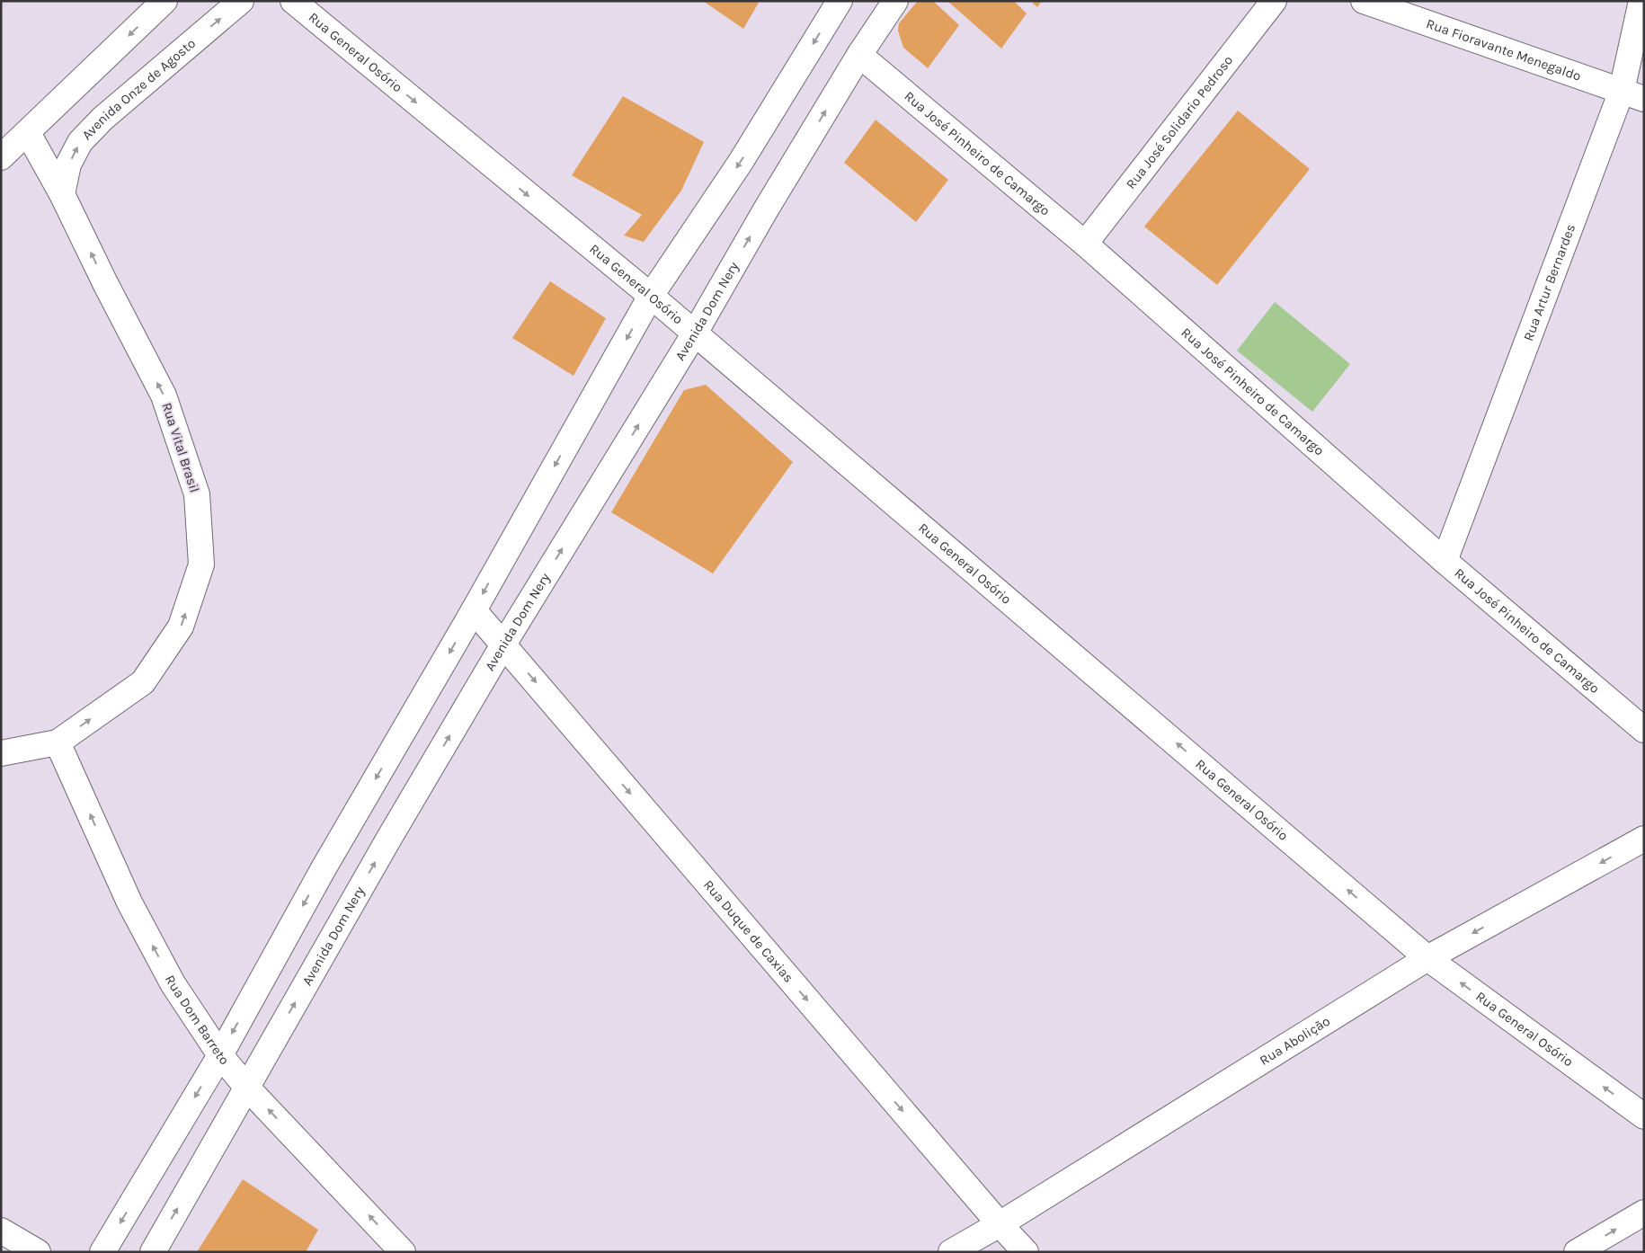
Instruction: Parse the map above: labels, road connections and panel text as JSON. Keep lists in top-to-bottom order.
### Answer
{
  "streets": {
    "street": [
      "Rua Fioravante Menegaldo",
      "Rua General Osório",
      "Avenida Onze de Agosto",
      "Rua José Solidario Pedroso",
      "Rua José Pinheiro de Camargo",
      "Rua Artur Bernardes",
      "Avenida Dom Nery",
      "Rua Vital Brasil",
      "Rua Duque de Caxias",
      "Rua Dom Barreto",
      "Rua Abolição"
    ]
  },
  "crossings": [
    ["Rua Fioravante Menegaldo", "Rua Artur Bernardes"],
    ["Rua General Osório", "Avenida Dom Nery"],
    ["Rua General Osório", "Rua Abolição"],
    ["Avenida Onze de Agosto", "Rua Vital Brasil"],
    ["Rua José Solidario Pedroso", "Rua José Pinheiro de Camargo"],
    ["Rua José Pinheiro de Camargo", "Rua Artur Bernardes"],
    ["Rua José Pinheiro de Camargo", "Avenida Dom Nery"],
    ["Avenida Dom Nery", "Rua Duque de Caxias"],
    ["Avenida Dom Nery", "Rua Dom Barreto"],
    ["Rua Vital Brasil", "Rua Dom Barreto"],
    ["Rua Duque de Caxias", "Rua Abolição"]
  ],
  "one_way": ["Rua Vital Brasil", "Rua Duque de Caxias", "Rua Dom Barreto"]
}
